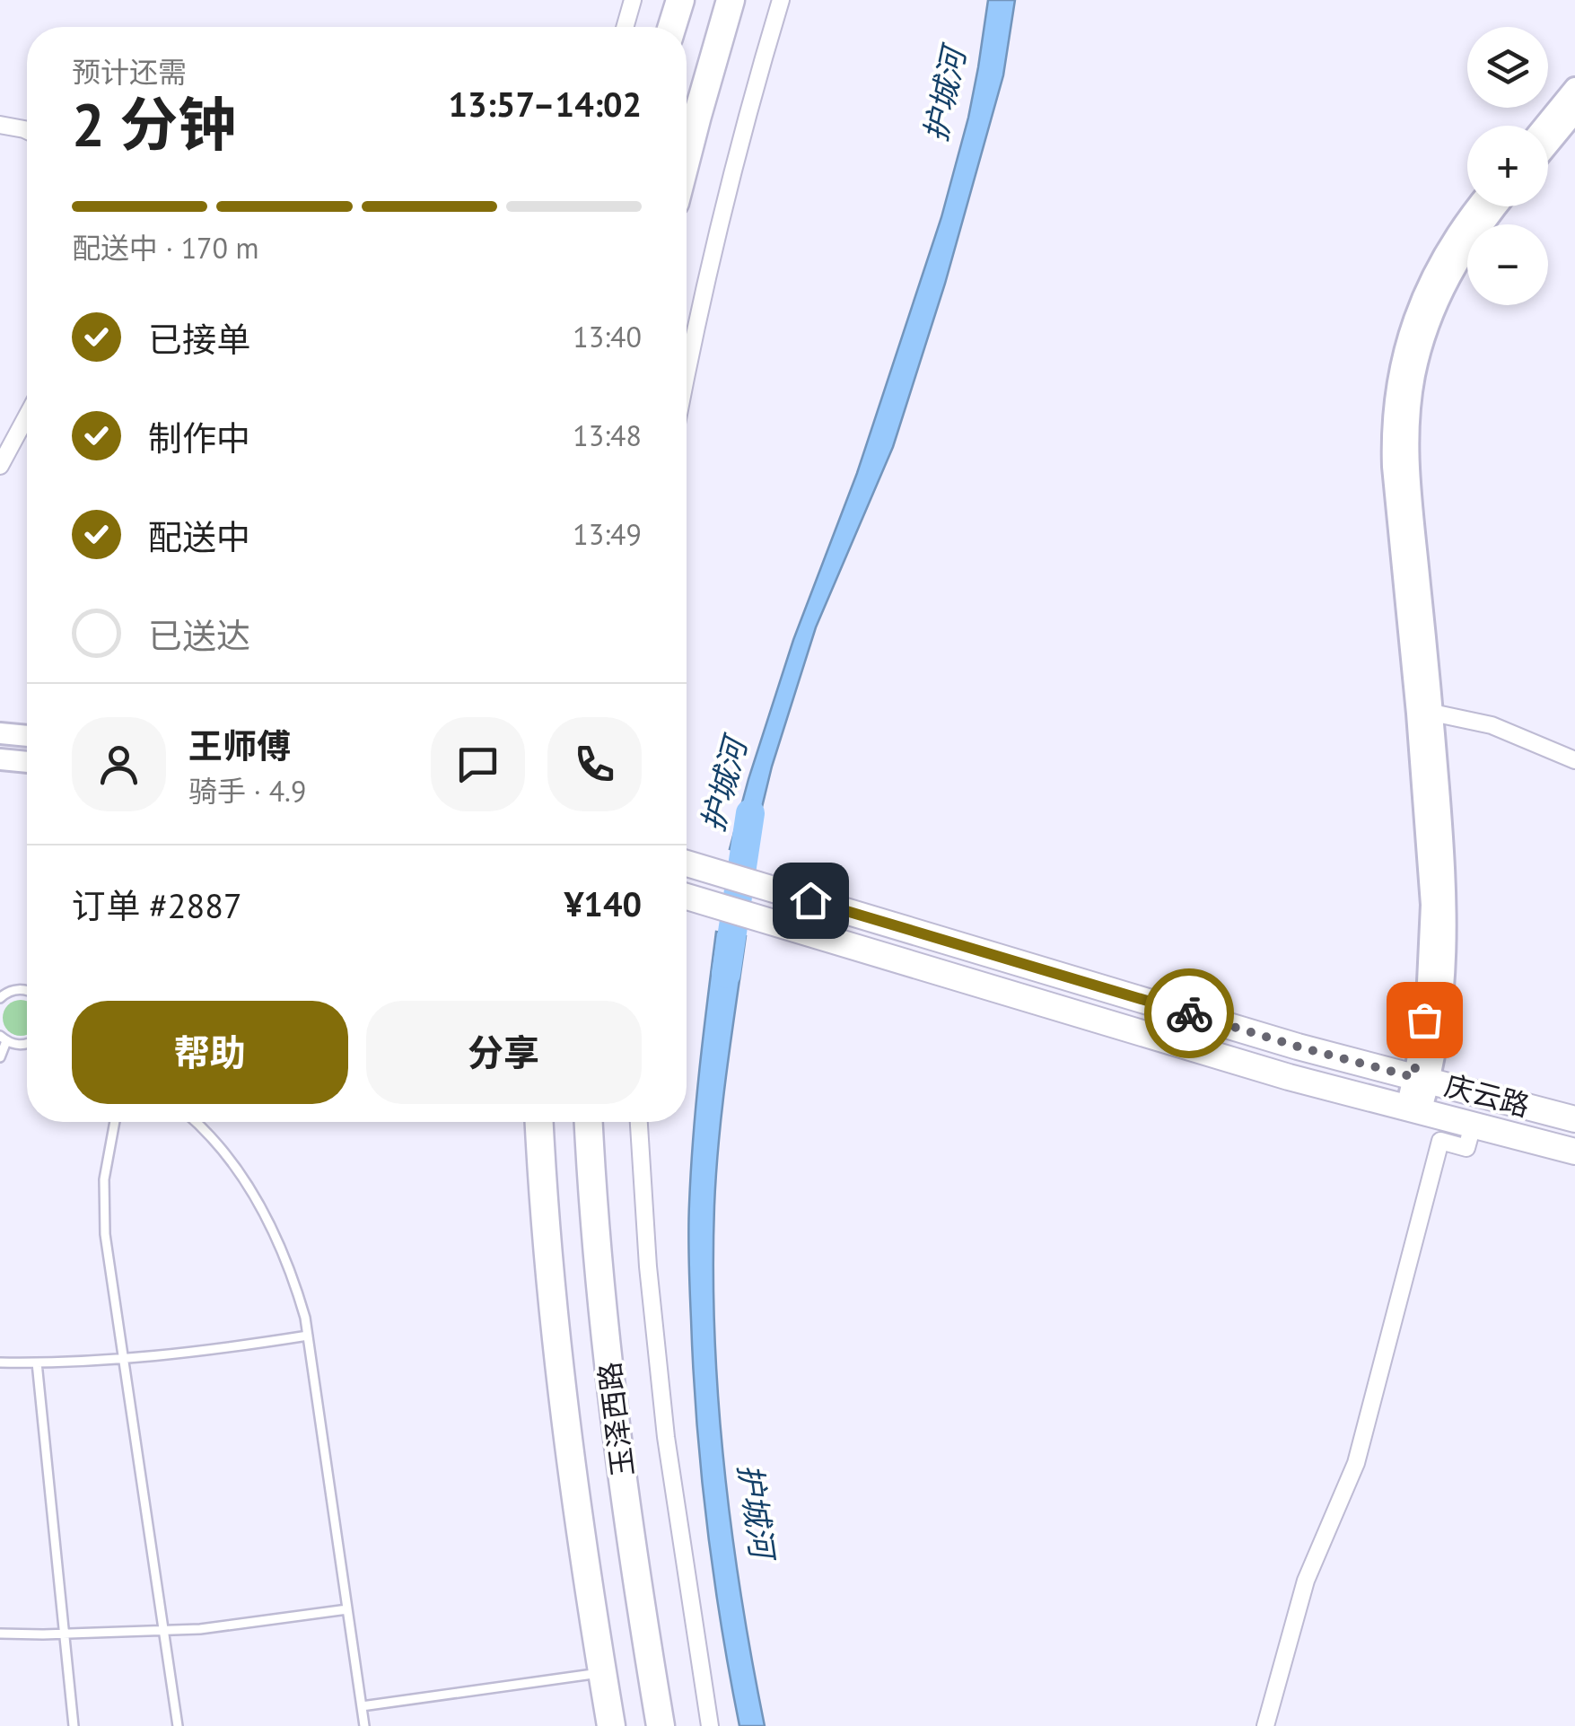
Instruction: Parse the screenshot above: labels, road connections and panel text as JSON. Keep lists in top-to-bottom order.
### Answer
{
  "streets": {
    "main road": ["庆云路", "玉泽西路"]
  },
  "water": ["护城河"],
  "page": {
    "map_buttons": ["+", "−"],
    "heading": ["2 分钟", "预计还需", "13:57–14:02"],
    "panel": [
      "王师傅",
      "骑手 · 4.9",
      "订单 #2887",
      "¥140"
    ],
    "bar": "配送中 · 170 m",
    "list": [
      ["已接单", "13:40"],
      ["制作中", "13:48"],
      ["配送中", "13:49"],
      "已送达"
    ],
    "buttons": ["帮助", "分享"]
  }
}
